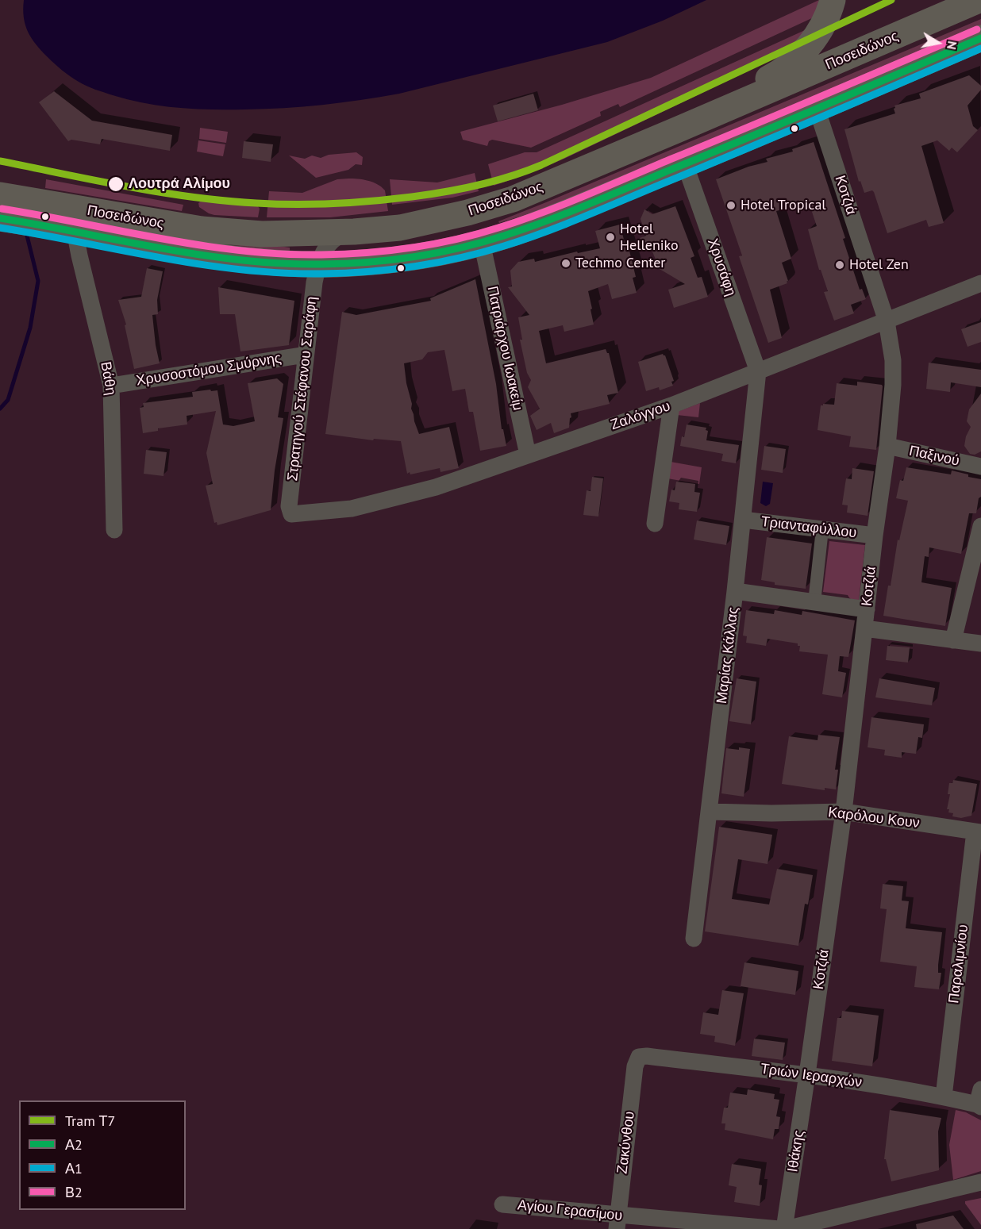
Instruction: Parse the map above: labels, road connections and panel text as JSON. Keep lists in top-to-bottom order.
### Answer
{
  "streets": {
    "highway": ["Ποσειδώνος"],
    "street": [
      "Κοτζιά",
      "Χρυσάφη",
      "Πατριάρχου Ιωακείμ",
      "Χρυσοστόμου Σμύρνης",
      "Βάθη",
      "Στρατηγού Στέφανου Σαράφη",
      "Ζαλόγγου",
      "Παξινού",
      "Τριανταφύλλου",
      "Μαρίας Κάλλας",
      "Καρόλου Κουν",
      "Παραλιμνίου",
      "Τριών Ιεραρχών",
      "Ζακύνθου",
      "Ιθάκης",
      "Αγίου Γερασίμου"
    ]
  },
  "crossings": [
    ["Ποσειδώνος", "Κοτζιά"],
    ["Ποσειδώνος", "Χρυσάφη"],
    ["Ποσειδώνος", "Πατριάρχου Ιωακείμ"],
    ["Ποσειδώνος", "Βάθη"],
    ["Ποσειδώνος", "Στρατηγού Στέφανου Σαράφη"],
    ["Κοτζιά", "Ζαλόγγου"],
    ["Κοτζιά", "Παξινού"],
    ["Κοτζιά", "Τριανταφύλλου"],
    ["Κοτζιά", "Καρόλου Κουν"],
    ["Κοτζιά", "Τριών Ιεραρχών"],
    ["Κοτζιά", "Ιθάκης"],
    ["Χρυσάφη", "Ζαλόγγου"],
    ["Χρυσάφη", "Μαρίας Κάλλας"],
    ["Πατριάρχου Ιωακείμ", "Ζαλόγγου"],
    ["Χρυσοστόμου Σμύρνης", "Βάθη"],
    ["Χρυσοστόμου Σμύρνης", "Στρατηγού Στέφανου Σαράφη"],
    ["Στρατηγού Στέφανου Σαράφη", "Ζαλόγγου"],
    ["Ζαλόγγου", "Μαρίας Κάλλας"],
    ["Τριανταφύλλου", "Μαρίας Κάλλας"],
    ["Μαρίας Κάλλας", "Καρόλου Κουν"],
    ["Καρόλου Κουν", "Παραλιμνίου"],
    ["Παραλιμνίου", "Τριών Ιεραρχών"],
    ["Τριών Ιεραρχών", "Ζακύνθου"],
    ["Τριών Ιεραρχών", "Ιθάκης"],
    ["Ζακύνθου", "Αγίου Γερασίμου"]
  ],
  "places": [
    "Λουτρά Αλίμου",
    "Hotel Tropical",
    "Hotel Helleniko",
    "Techmo Center",
    "Hotel Zen"
  ],
  "lines": [
    "tram line Τ7",
    "transit line Β2",
    "transit line Α2",
    "transit line Α1"
  ],
  "legend": [
    "Tram Τ7",
    "Α2",
    "Α1",
    "Β2"
  ],
  "north": "right"
}
